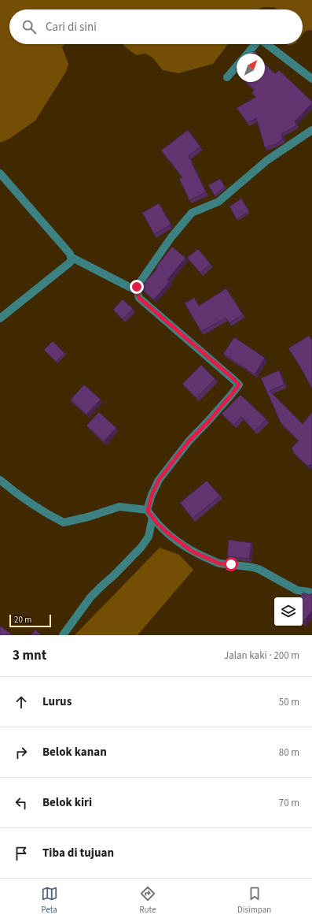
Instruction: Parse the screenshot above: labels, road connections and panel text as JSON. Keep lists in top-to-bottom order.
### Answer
{
  "scale_bar": "20 m",
  "north": "top right",
  "page": {
    "search": "Cari di sini",
    "scale": "20 m",
    "heading": ["3 mnt", "Jalan kaki · 200 m"],
    "list": [
      ["Lurus", "50 m"],
      ["Belok kanan", "80 m"],
      ["Belok kiri", "70 m"],
      "Tiba di tujuan"
    ],
    "nav": ["Peta", "Rute", "Disimpan"]
  }
}
